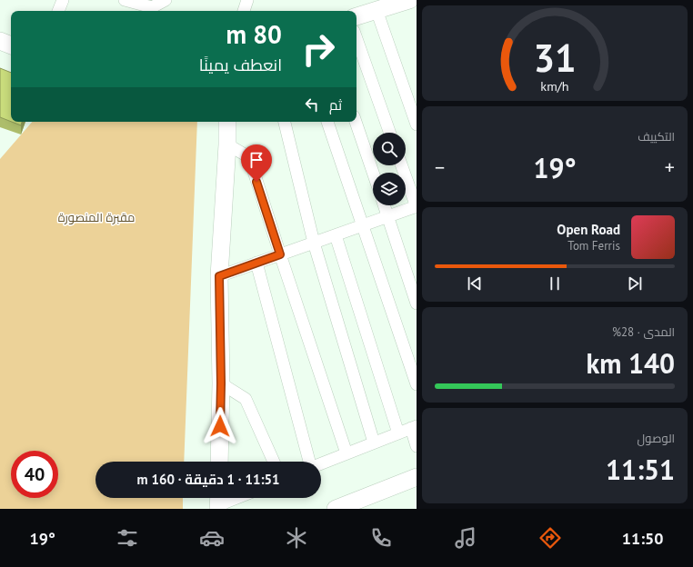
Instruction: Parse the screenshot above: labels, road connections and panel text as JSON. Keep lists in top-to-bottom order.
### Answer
{
  "parks": ["مقبرة المنصورة"],
  "page": {
    "turn": ["80 m", "انعطف يمينًا"],
    "then": "ثم",
    "tile": [
      "التكييف",
      ["المدى · 28%", "140 km"],
      ["الوصول", "11:51"]
    ],
    "heat": ["−", "19°", "+"],
    "song": ["Open Road", "Tom Ferris"],
    "limit": "40",
    "trip": "11:51 · 1 دقيقة · 160 m",
    "tabs": ["11:50", "19°"],
    "gauge": ["31", "km/h"]
  }
}
